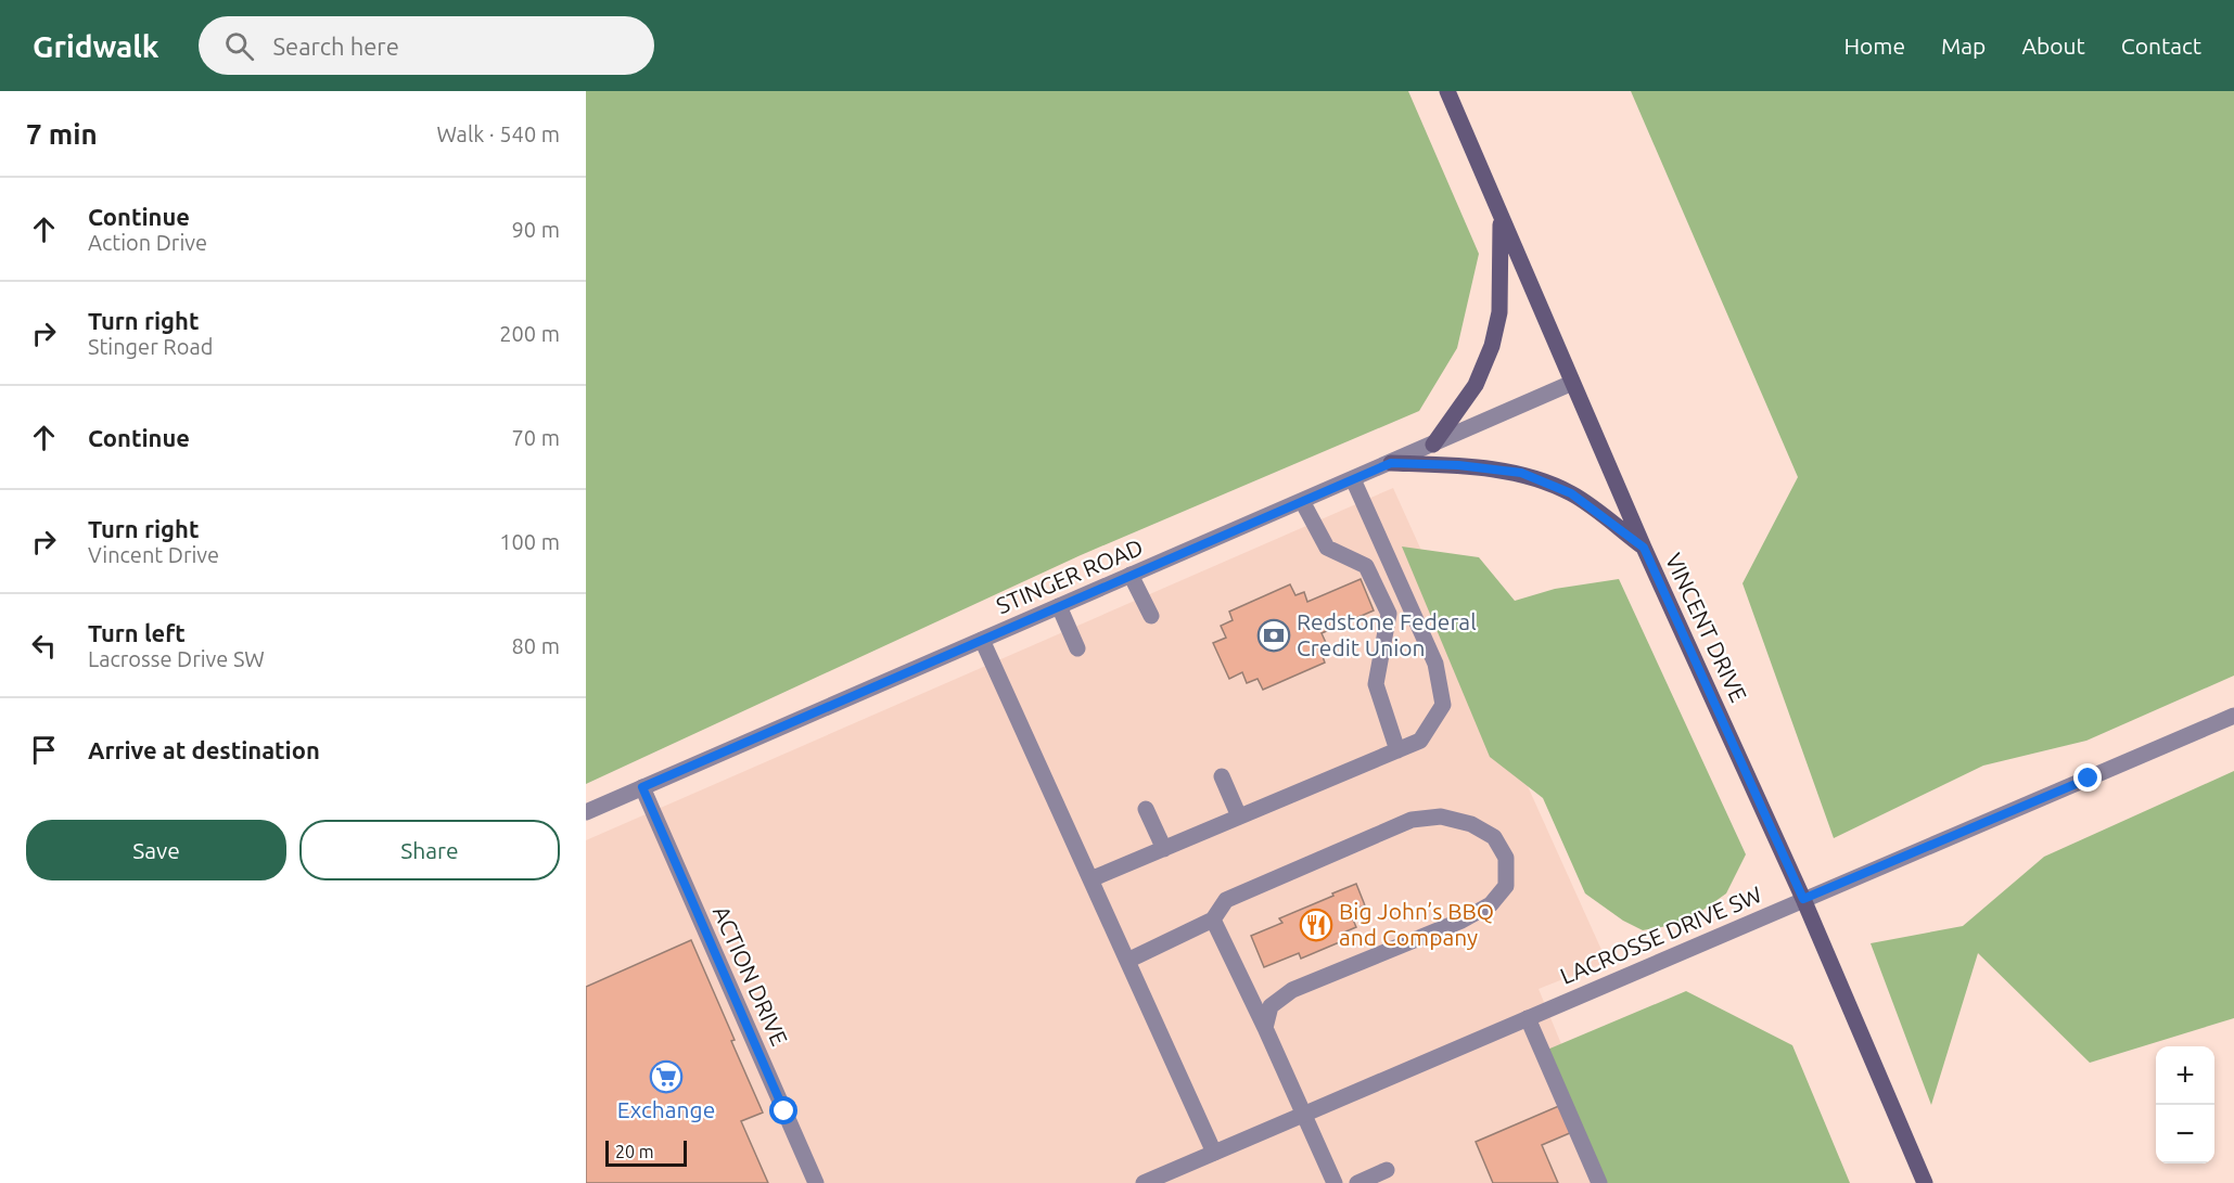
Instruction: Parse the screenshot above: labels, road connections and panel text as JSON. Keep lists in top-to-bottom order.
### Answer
{
  "streets": {
    "street": [
      "STINGER ROAD",
      "VINCENT DRIVE",
      "LACROSSE DRIVE SW",
      "ACTION DRIVE"
    ]
  },
  "crossings": [
    ["STINGER ROAD", "VINCENT DRIVE"],
    ["STINGER ROAD", "ACTION DRIVE"],
    ["VINCENT DRIVE", "LACROSSE DRIVE SW"]
  ],
  "places": {
    "bank": ["Redstone Federal Credit Union"],
    "restaurant": ["Big John’s BBQ and Company"],
    "supermarket": ["Exchange"]
  },
  "scale_bar": "20 m",
  "page": {
    "header": "Gridwalk",
    "search": "Search here",
    "nav": [
      "Home",
      "Map",
      "About",
      "Contact"
    ],
    "heading": ["7 min", "Walk · 540 m"],
    "list": [
      ["Continue", "Action Drive", "90 m"],
      ["Turn right", "Stinger Road", "200 m"],
      ["Continue", "70 m"],
      ["Turn right", "Vincent Drive", "100 m"],
      ["Turn left", "Lacrosse Drive SW", "80 m"],
      "Arrive at destination"
    ],
    "buttons": ["Save", "Share"],
    "map_buttons": ["+", "−"],
    "scale": "20 m"
  }
}
